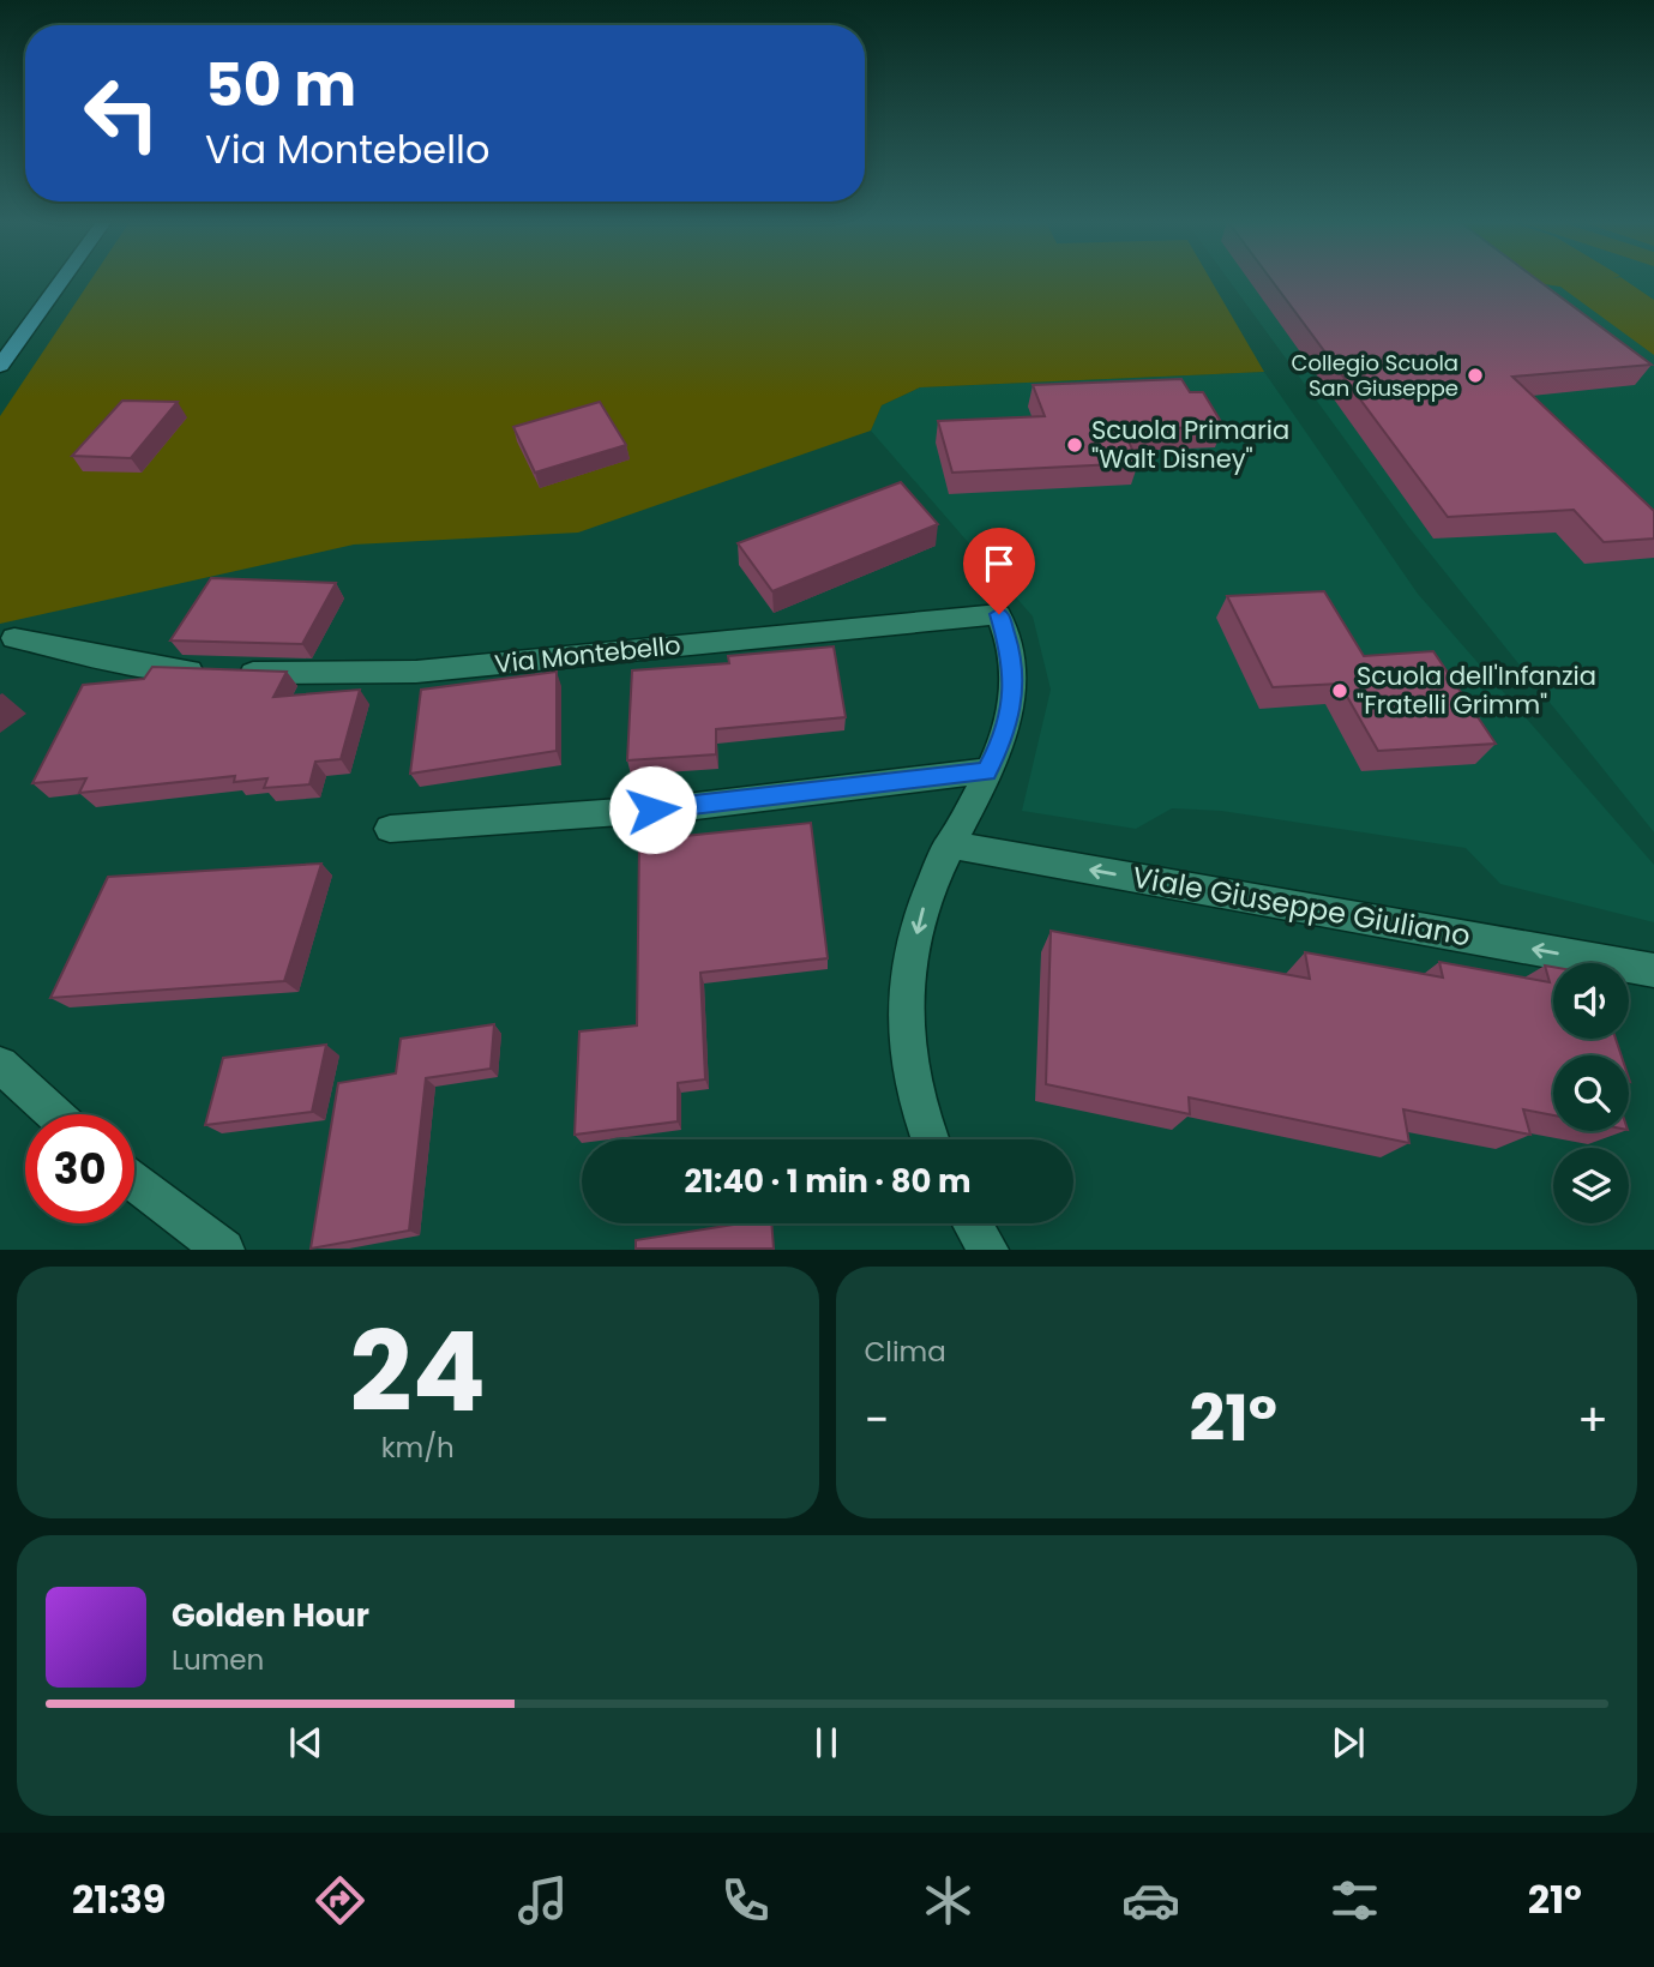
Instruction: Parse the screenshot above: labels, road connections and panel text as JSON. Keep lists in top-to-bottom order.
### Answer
{
  "streets": {
    "street": ["Via Montebello", "Viale Giuseppe Giuliano"]
  },
  "crossings": [
    ["Via Montebello", "Viale Giuseppe Giuliano"]
  ],
  "one_way": ["Viale Giuseppe Giuliano"],
  "places": ["Collegio Scuola San Giuseppe", "Scuola Primaria \"Walt Disney\"", "Scuola dell'Infanzia \"Fratelli Grimm\""],
  "page": {
    "turn": ["50 m", "Via Montebello"],
    "limit": "30",
    "trip": "21:40 · 1 min · 80 m",
    "tile": [
      ["24", "km/h"],
      "Clima"
    ],
    "heat": ["−", "21°", "+"],
    "song": ["Golden Hour", "Lumen"],
    "tabs": ["21:39", "21°"]
  }
}
